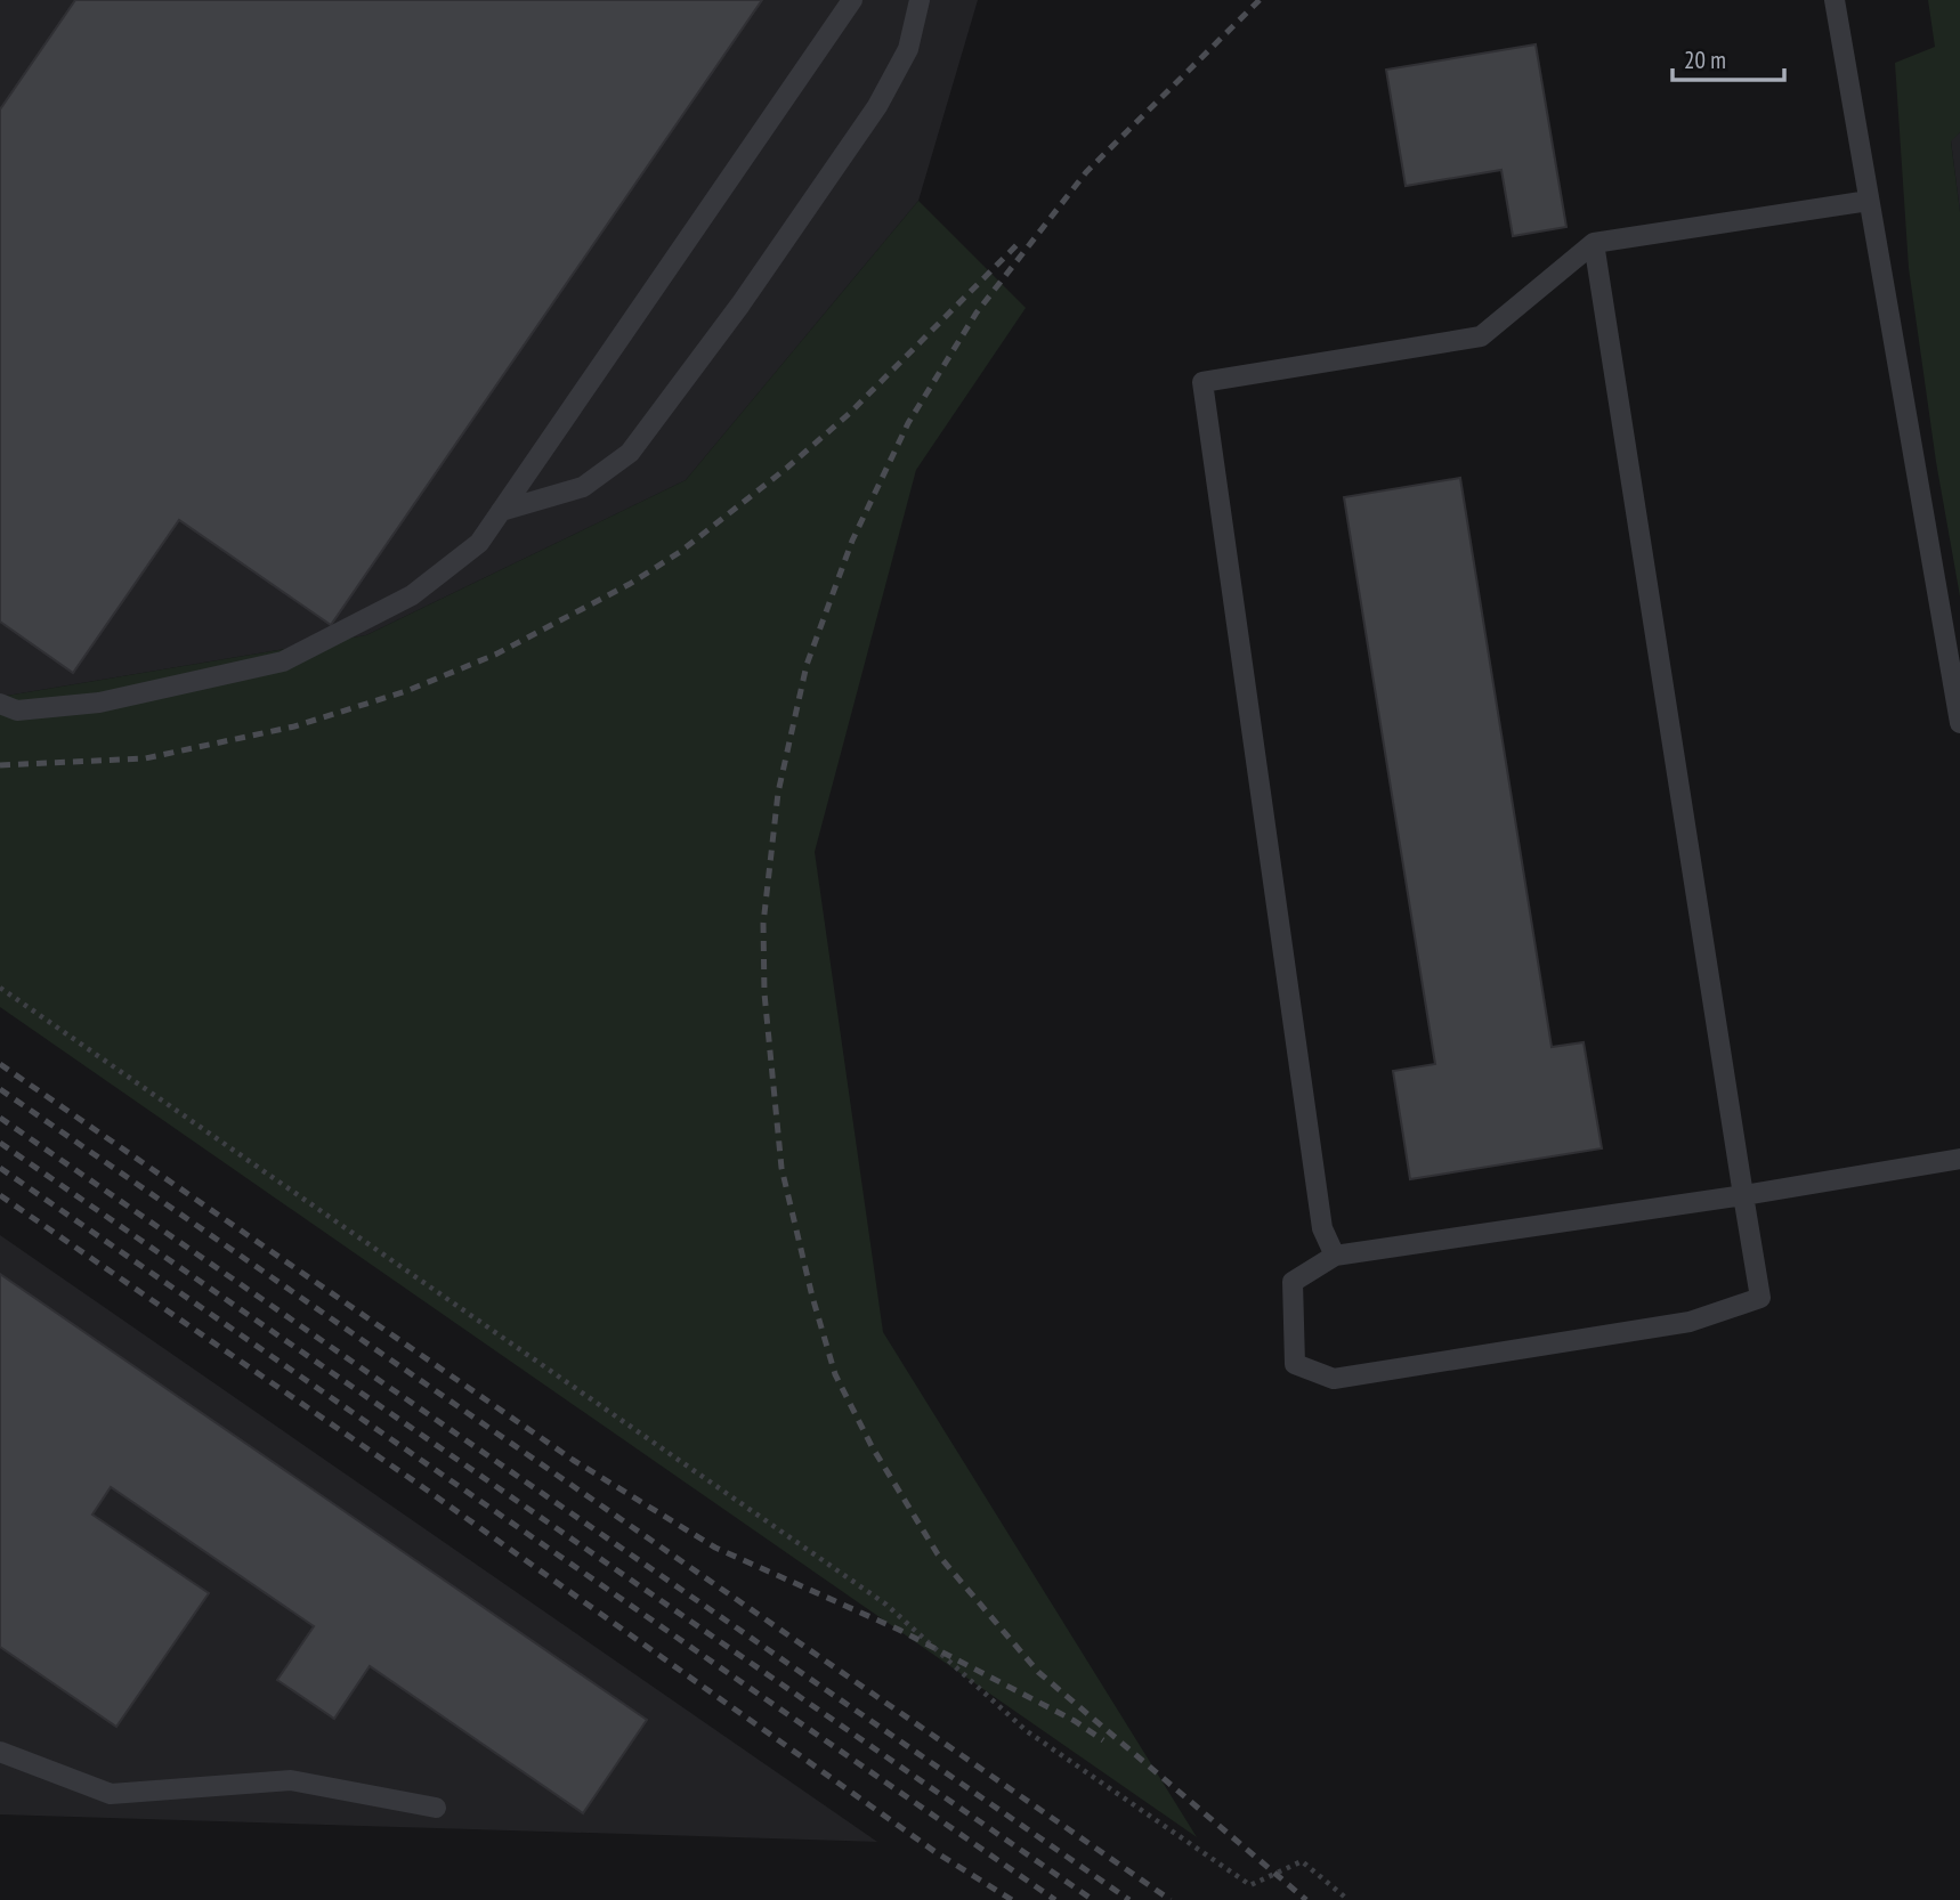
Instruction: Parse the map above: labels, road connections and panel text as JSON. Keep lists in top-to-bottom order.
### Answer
{
  "scale_bar": "20 m"
}
